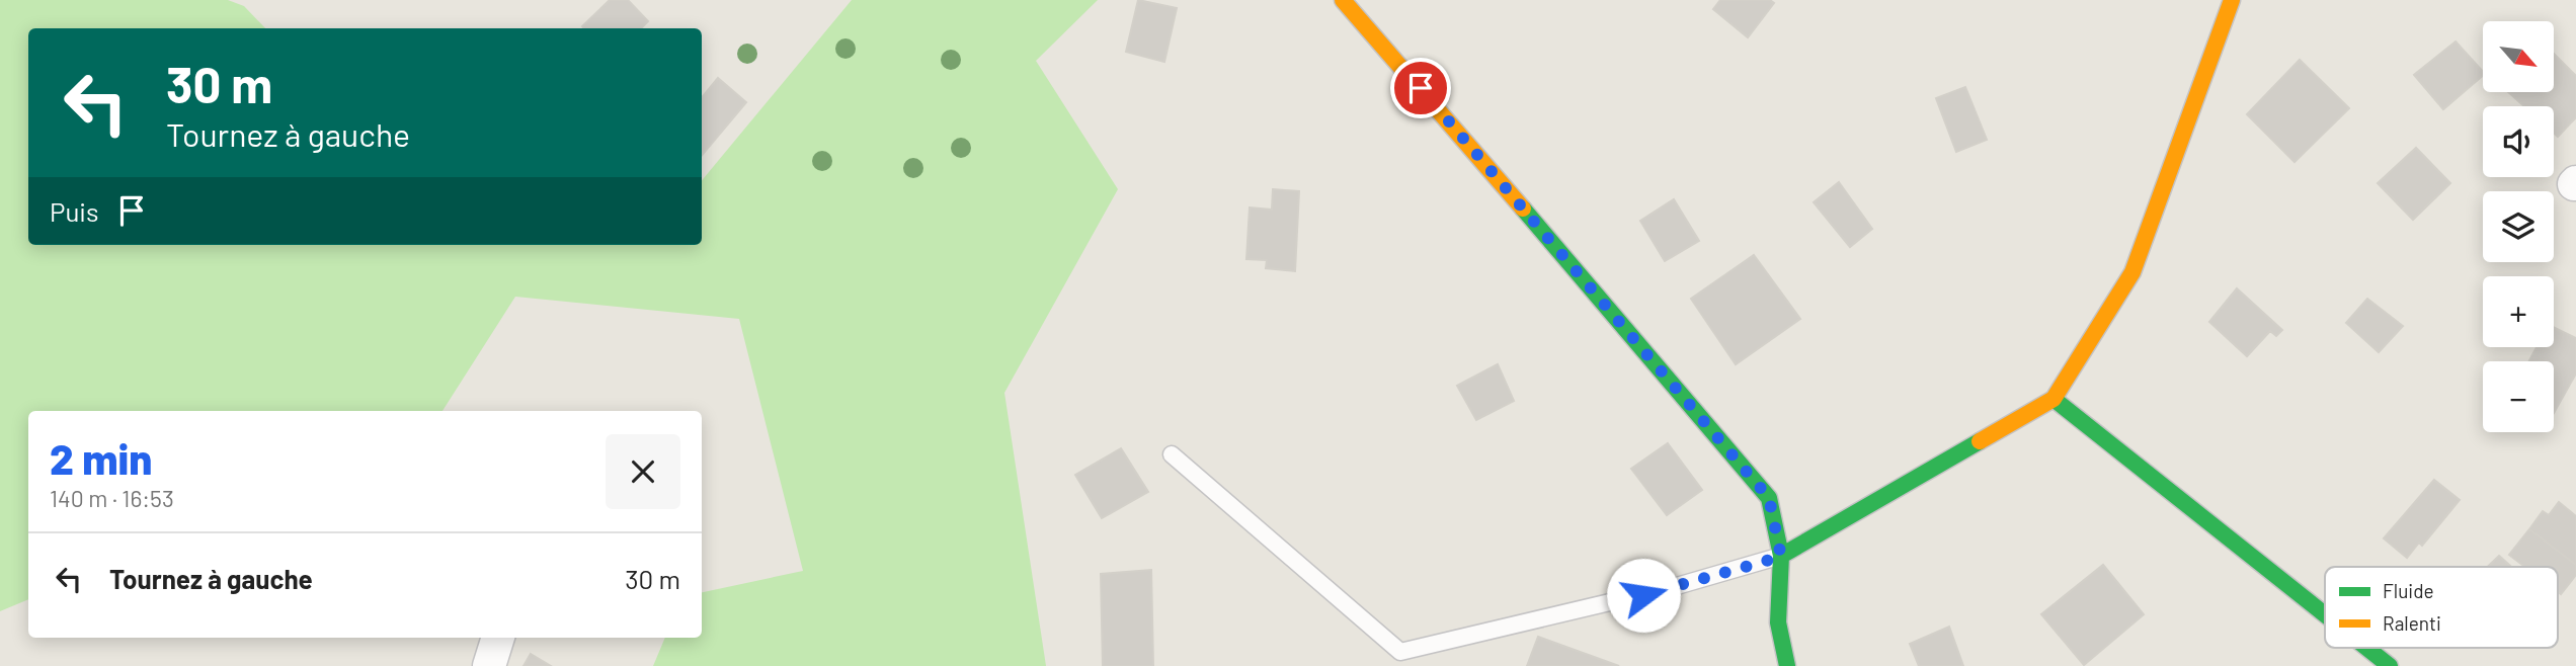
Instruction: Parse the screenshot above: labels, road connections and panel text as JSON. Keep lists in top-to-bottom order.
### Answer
{
  "legend": ["Fluide", "Ralenti"],
  "north": "bottom right",
  "page": {
    "map_buttons": ["+", "−"],
    "turn": ["30 m", "Tournez à gauche"],
    "then": "Puis",
    "heading": ["2 min", "140 m · 16:53"],
    "list": [
      {
        "name": "Tournez à gauche",
        "value": "30 m"
      }
    ]
  }
}
